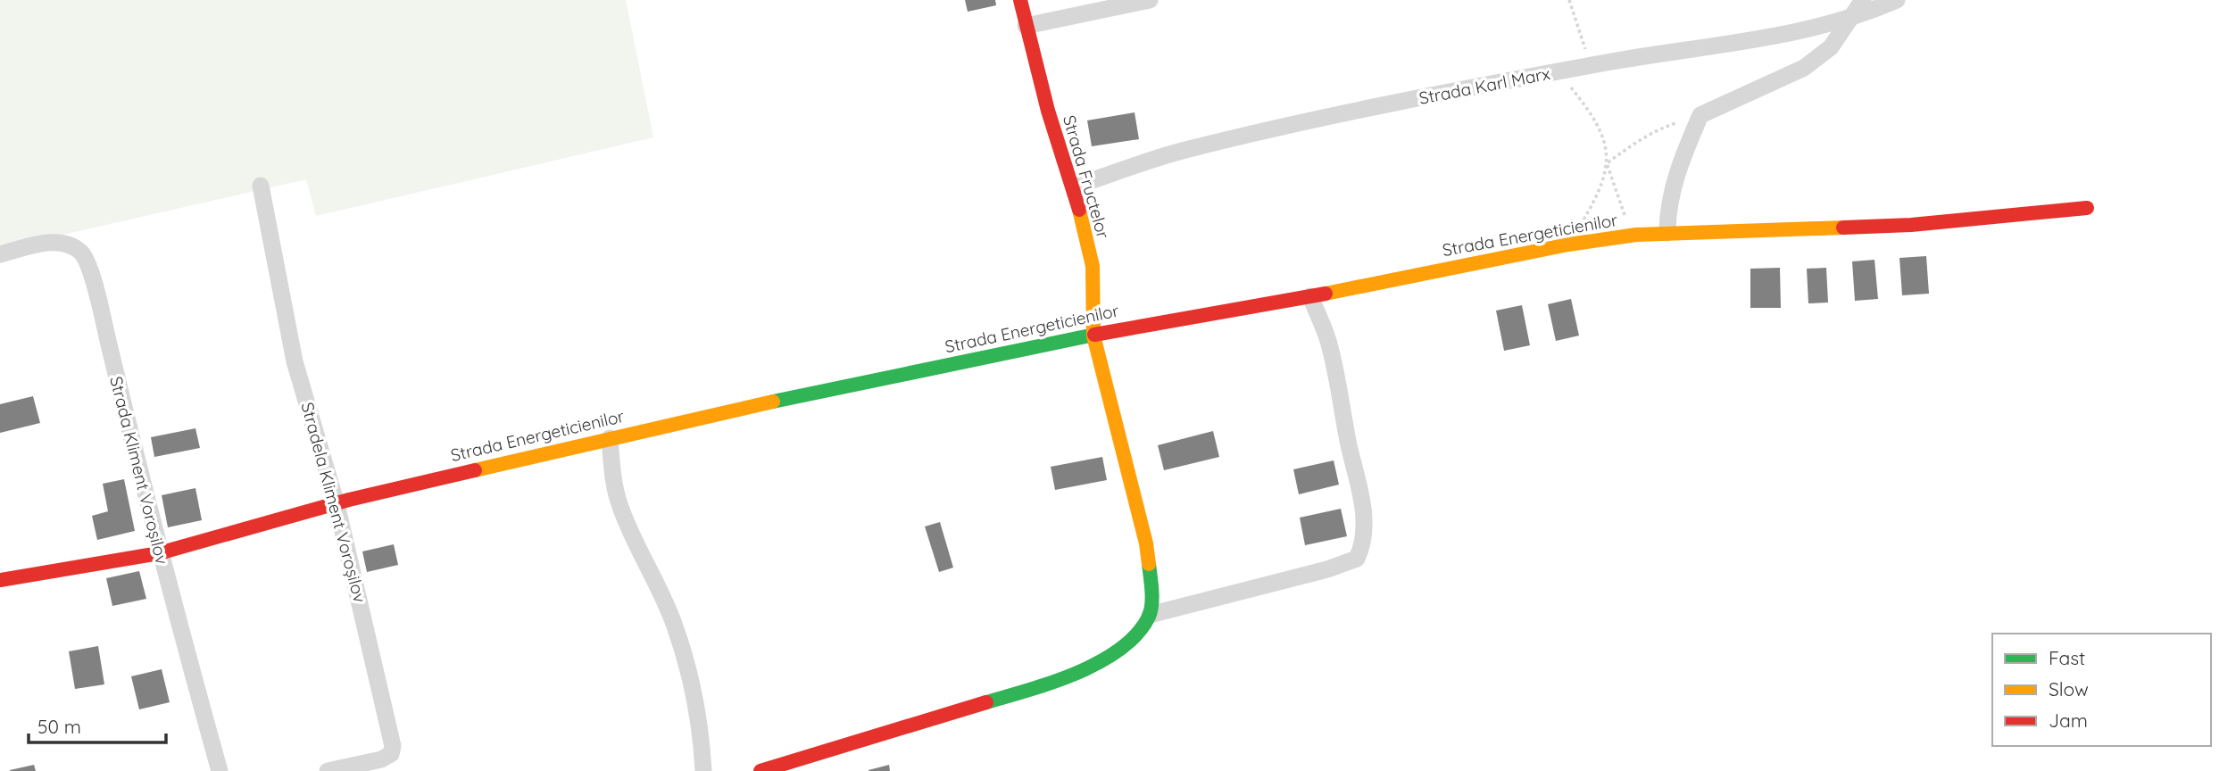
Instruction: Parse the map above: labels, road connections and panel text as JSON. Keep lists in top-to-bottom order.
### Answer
{
  "streets": {
    "street": [
      "Strada Karl Marx",
      "Strada Fructelor",
      "Strada Energeticienilor",
      "Strada Kliment Voroșilov",
      "Stradela Kliment Voroșilov"
    ]
  },
  "crossings": [
    ["Strada Karl Marx", "Strada Fructelor"],
    ["Strada Fructelor", "Strada Energeticienilor"],
    ["Strada Energeticienilor", "Strada Kliment Voroșilov"],
    ["Strada Energeticienilor", "Stradela Kliment Voroșilov"]
  ],
  "legend": ["Fast", "Slow", "Jam"],
  "scale_bar": "50 m"
}
